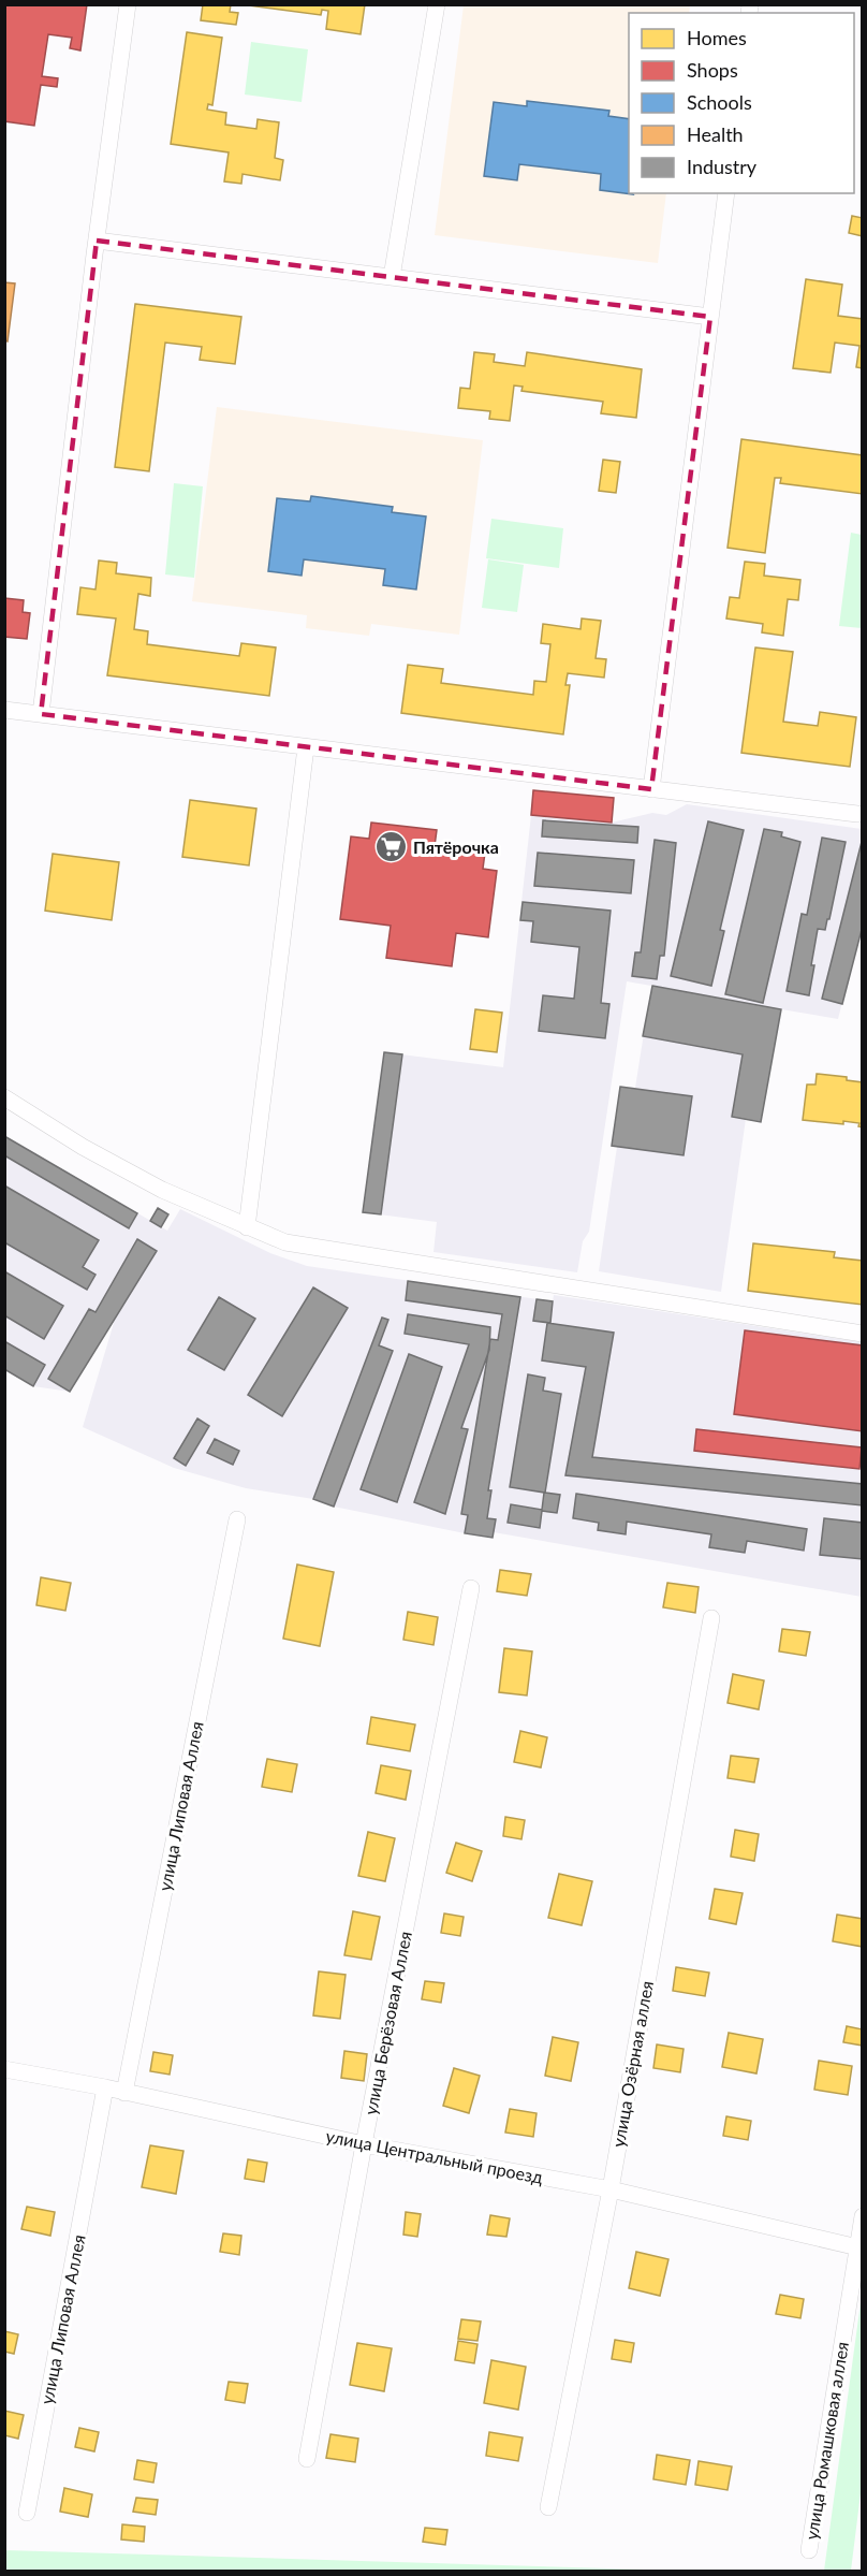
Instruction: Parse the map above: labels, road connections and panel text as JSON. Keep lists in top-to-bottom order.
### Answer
{
  "streets": {
    "street": [
      "улица Липовая Аллея",
      "улица Берёзовая Аллея",
      "улица Озёрная аллея",
      "улица Центральный проезд",
      "улица Ромашковая аллея"
    ]
  },
  "crossings": [
    ["улица Липовая Аллея", "улица Центральный проезд"],
    ["улица Берёзовая Аллея", "улица Центральный проезд"],
    ["улица Озёрная аллея", "улица Центральный проезд"],
    ["улица Центральный проезд", "улица Ромашковая аллея"]
  ],
  "places": {
    "supermarket": ["Пятёрочка"]
  },
  "legend": [
    "Homes",
    "Shops",
    "Schools",
    "Health",
    "Industry"
  ]
}
